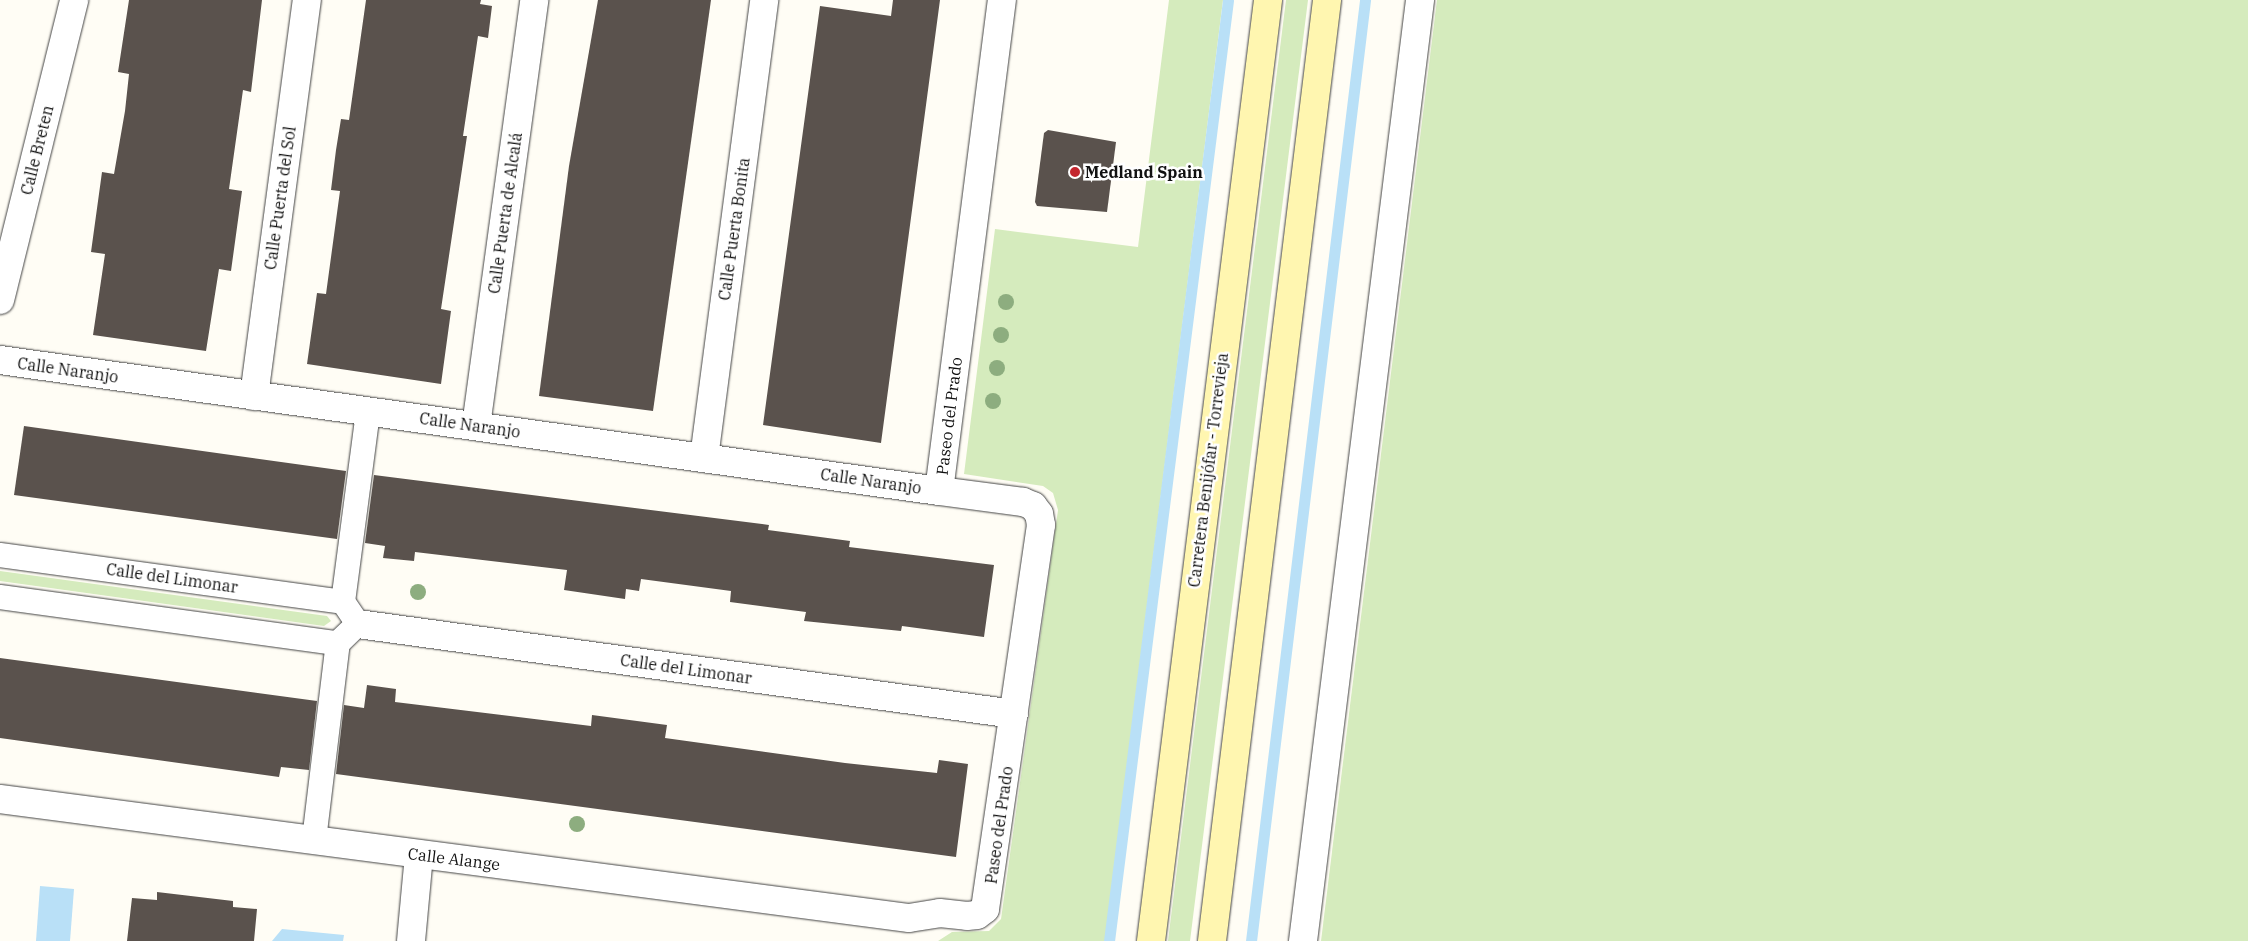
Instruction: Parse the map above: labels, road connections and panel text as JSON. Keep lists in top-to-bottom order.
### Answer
{
  "streets": {
    "main road": ["Carretera Benijófar - Torrevieja"],
    "street": [
      "Calle Breten",
      "Calle Puerta del Sol",
      "Calle Puerta de Alcalá",
      "Calle Puerta Bonita",
      "Calle Naranjo",
      "Paseo del Prado",
      "Calle del Limonar",
      "Calle Alange"
    ]
  },
  "crossings": [
    ["Calle Puerta del Sol", "Calle Naranjo"],
    ["Calle Puerta de Alcalá", "Calle Naranjo"],
    ["Calle Puerta Bonita", "Calle Naranjo"],
    ["Calle Naranjo", "Paseo del Prado"],
    ["Paseo del Prado", "Calle del Limonar"],
    ["Paseo del Prado", "Calle Alange"]
  ],
  "places": ["Medland Spain"]
}
